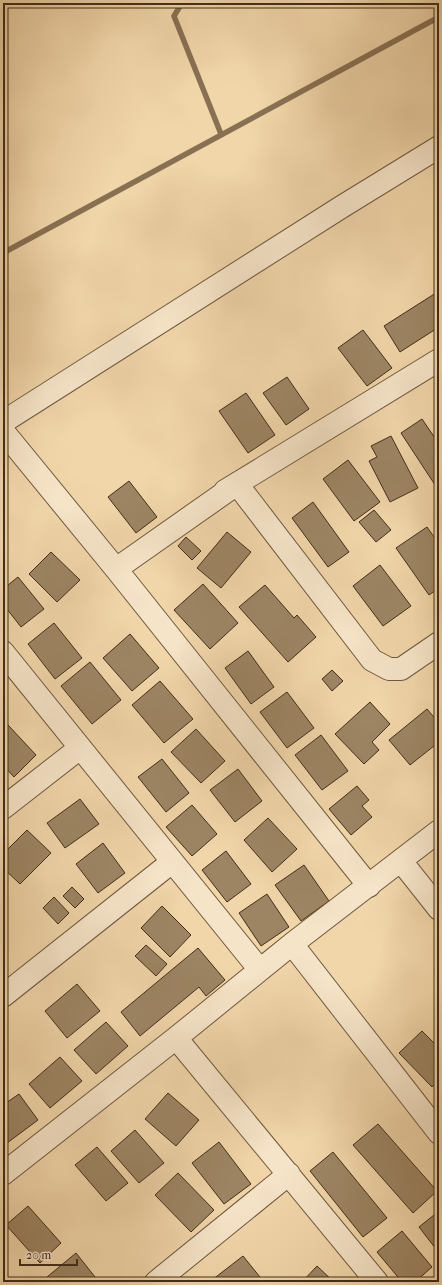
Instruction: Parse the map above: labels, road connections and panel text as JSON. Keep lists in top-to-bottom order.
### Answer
{
  "scale_bar": "20 m"
}
